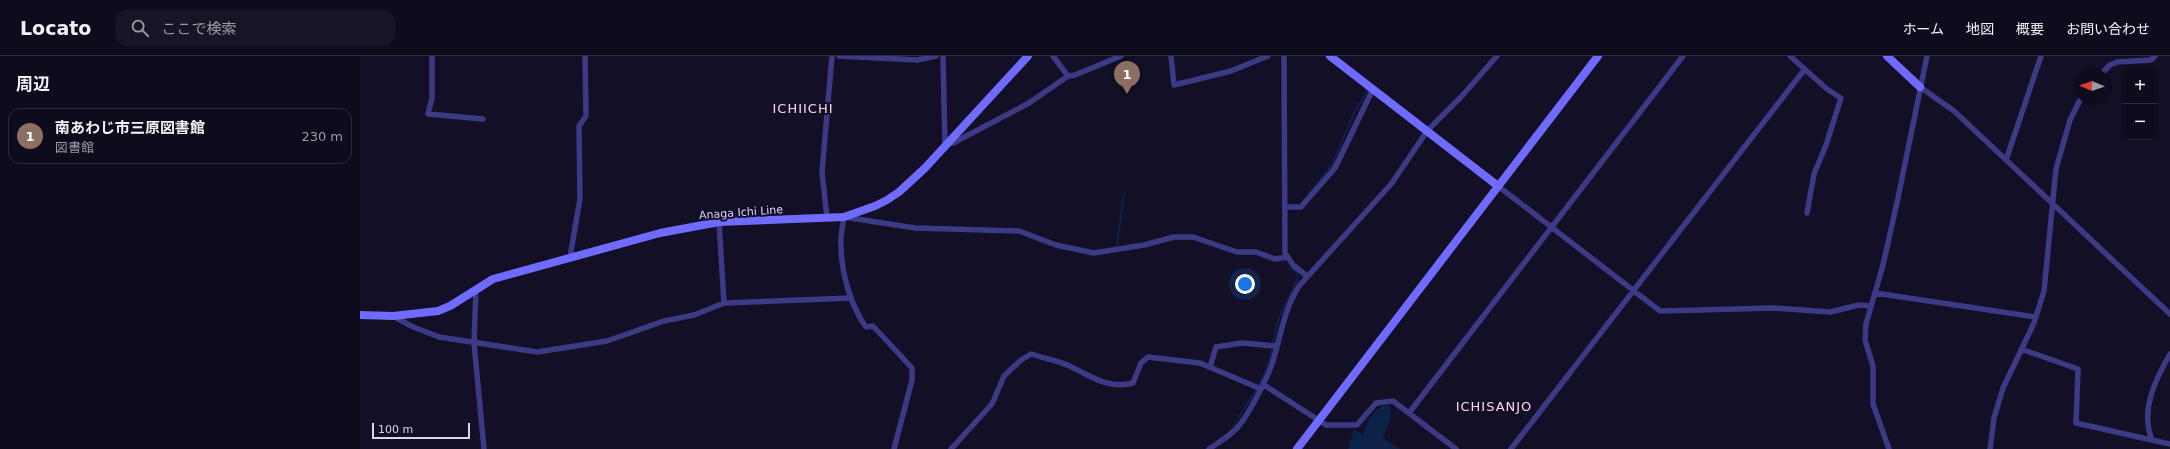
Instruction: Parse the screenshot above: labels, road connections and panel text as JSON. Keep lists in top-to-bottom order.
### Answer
{
  "streets": {
    "street": ["Anaga Ichi Line"]
  },
  "districts": ["ICHIICHI", "ICHISANJO"],
  "scale_bar": "100 m",
  "north": "left",
  "page": {
    "header": "Locato",
    "search": "ここで検索",
    "nav": [
      "ホーム",
      "地図",
      "概要",
      "お問い合わせ"
    ],
    "heading": "周辺",
    "pins": "1",
    "map_buttons": ["+", "−"],
    "list": [
      {
        "mark": "1",
        "name": "南あわじ市三原図書館",
        "note": "図書館",
        "value": "230 m"
      }
    ],
    "scale": "100 m"
  }
}
